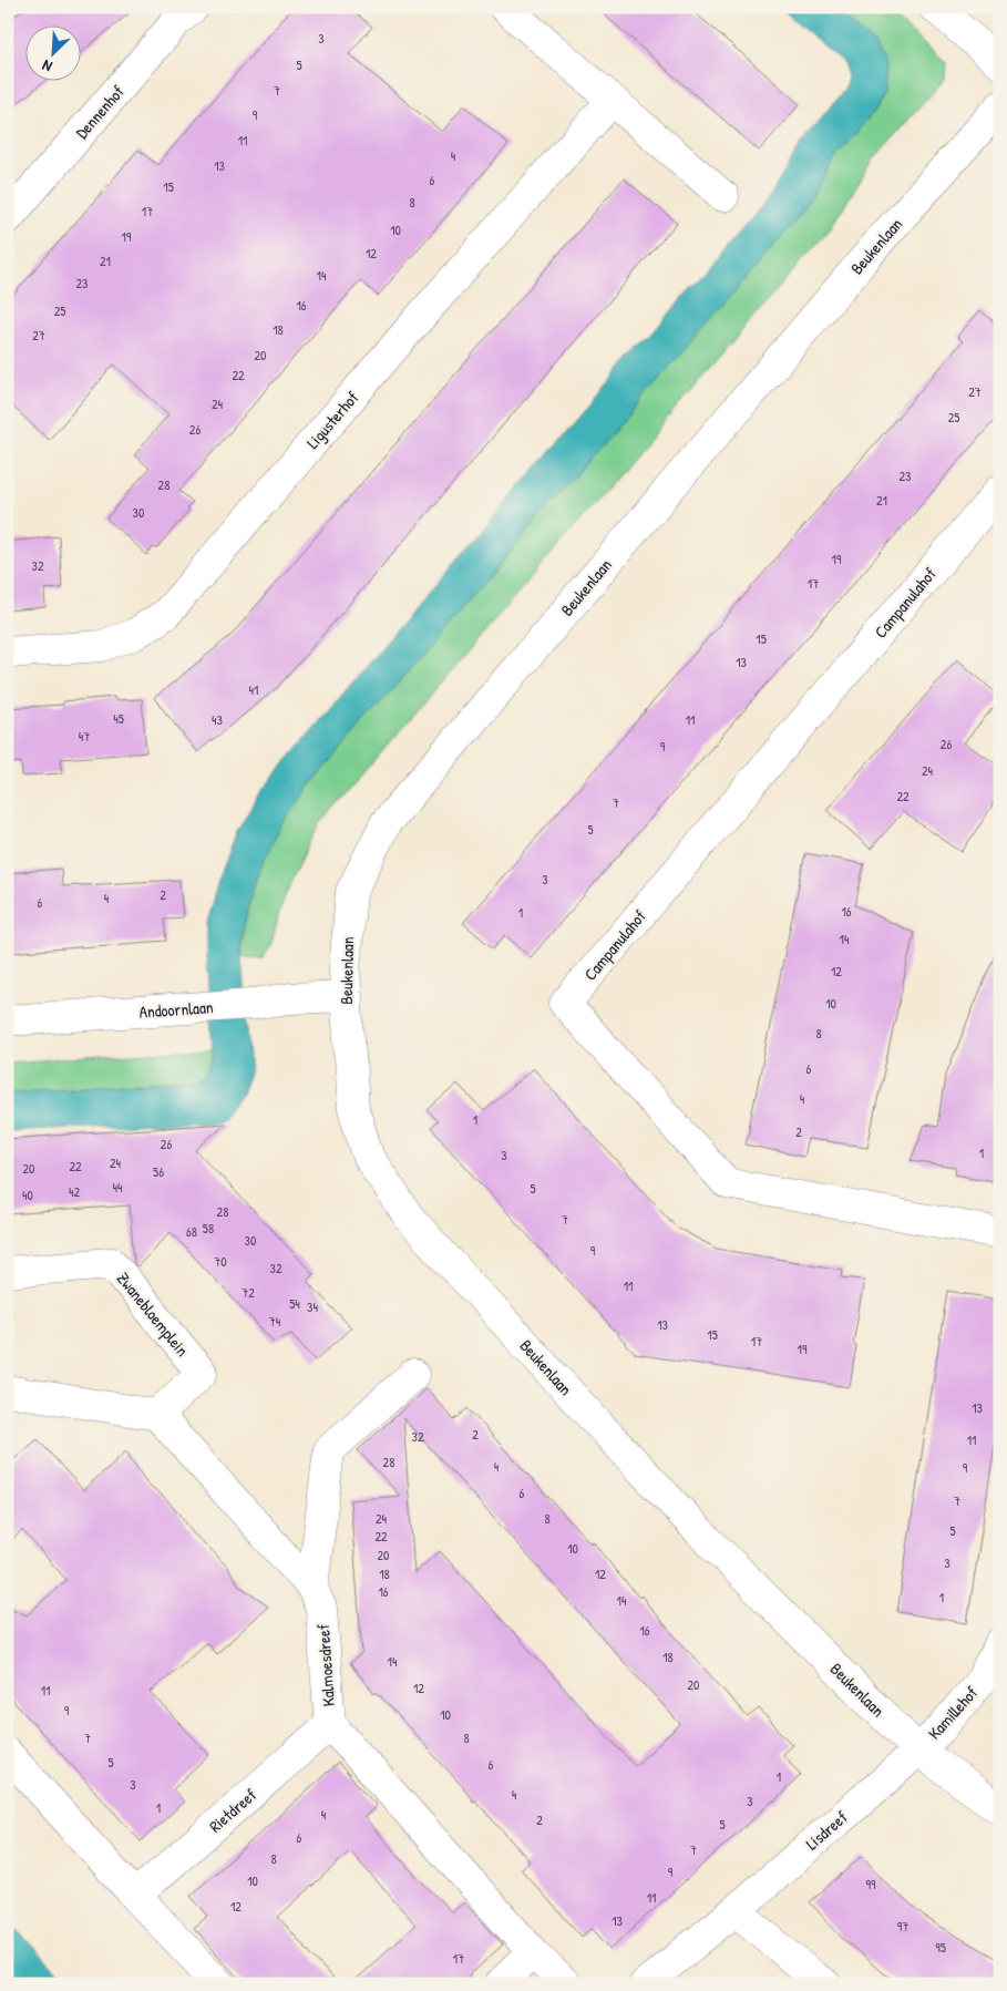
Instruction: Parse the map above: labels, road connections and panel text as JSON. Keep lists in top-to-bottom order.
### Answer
{
  "streets": {
    "street": [
      "Dennenhof",
      "Beukenlaan",
      "Ligusterhof",
      "Campanulahof",
      "Andoornlaan",
      "Zwanebloemplein",
      "Kalmoesdreef",
      "Kamillehof",
      "Rietdreef",
      "Lisdreef"
    ]
  },
  "crossings": [
    ["Beukenlaan", "Andoornlaan"],
    ["Beukenlaan", "Kamillehof"],
    ["Beukenlaan", "Lisdreef"],
    ["Kalmoesdreef", "Rietdreef"],
    ["Kamillehof", "Lisdreef"]
  ],
  "house_numbers": [
    "3",
    "5",
    "7",
    "9",
    "11",
    "4",
    "13",
    "6",
    "15",
    "8",
    "17",
    "10",
    "19",
    "12",
    "21",
    "14",
    "23",
    "16",
    "25",
    "18",
    "27",
    "20",
    "22",
    "27",
    "24",
    "25",
    "26",
    "23",
    "28",
    "21",
    "30",
    "19",
    "32",
    "17",
    "15",
    "13",
    "41",
    "45",
    "43",
    "11",
    "47",
    "26",
    "9",
    "24",
    "22",
    "7",
    "5",
    "3",
    "2",
    "4",
    "6",
    "16",
    "1",
    "14",
    "12",
    "10",
    "8",
    "6",
    "4",
    "1",
    "2",
    "26",
    "1",
    "3",
    "24",
    "22",
    "20",
    "56",
    "44",
    "5",
    "42",
    "40",
    "28",
    "7",
    "58",
    "68",
    "30",
    "9",
    "70",
    "32",
    "11",
    "72",
    "54",
    "34",
    "74",
    "13",
    "15",
    "17",
    "19",
    "13",
    "2",
    "32",
    "11",
    "28",
    "4",
    "9",
    "6",
    "7",
    "24",
    "8",
    "5",
    "22",
    "10",
    "20",
    "3",
    "18",
    "12",
    "16",
    "1",
    "14",
    "16",
    "18",
    "14",
    "20",
    "12",
    "11",
    "9",
    "10",
    "7",
    "8",
    "5",
    "6",
    "1",
    "3",
    "4",
    "3",
    "1",
    "4",
    "2",
    "5",
    "6",
    "7",
    "8",
    "9",
    "10",
    "99",
    "11",
    "12",
    "13",
    "97",
    "95",
    "17"
  ],
  "north": "bottom left"
}
